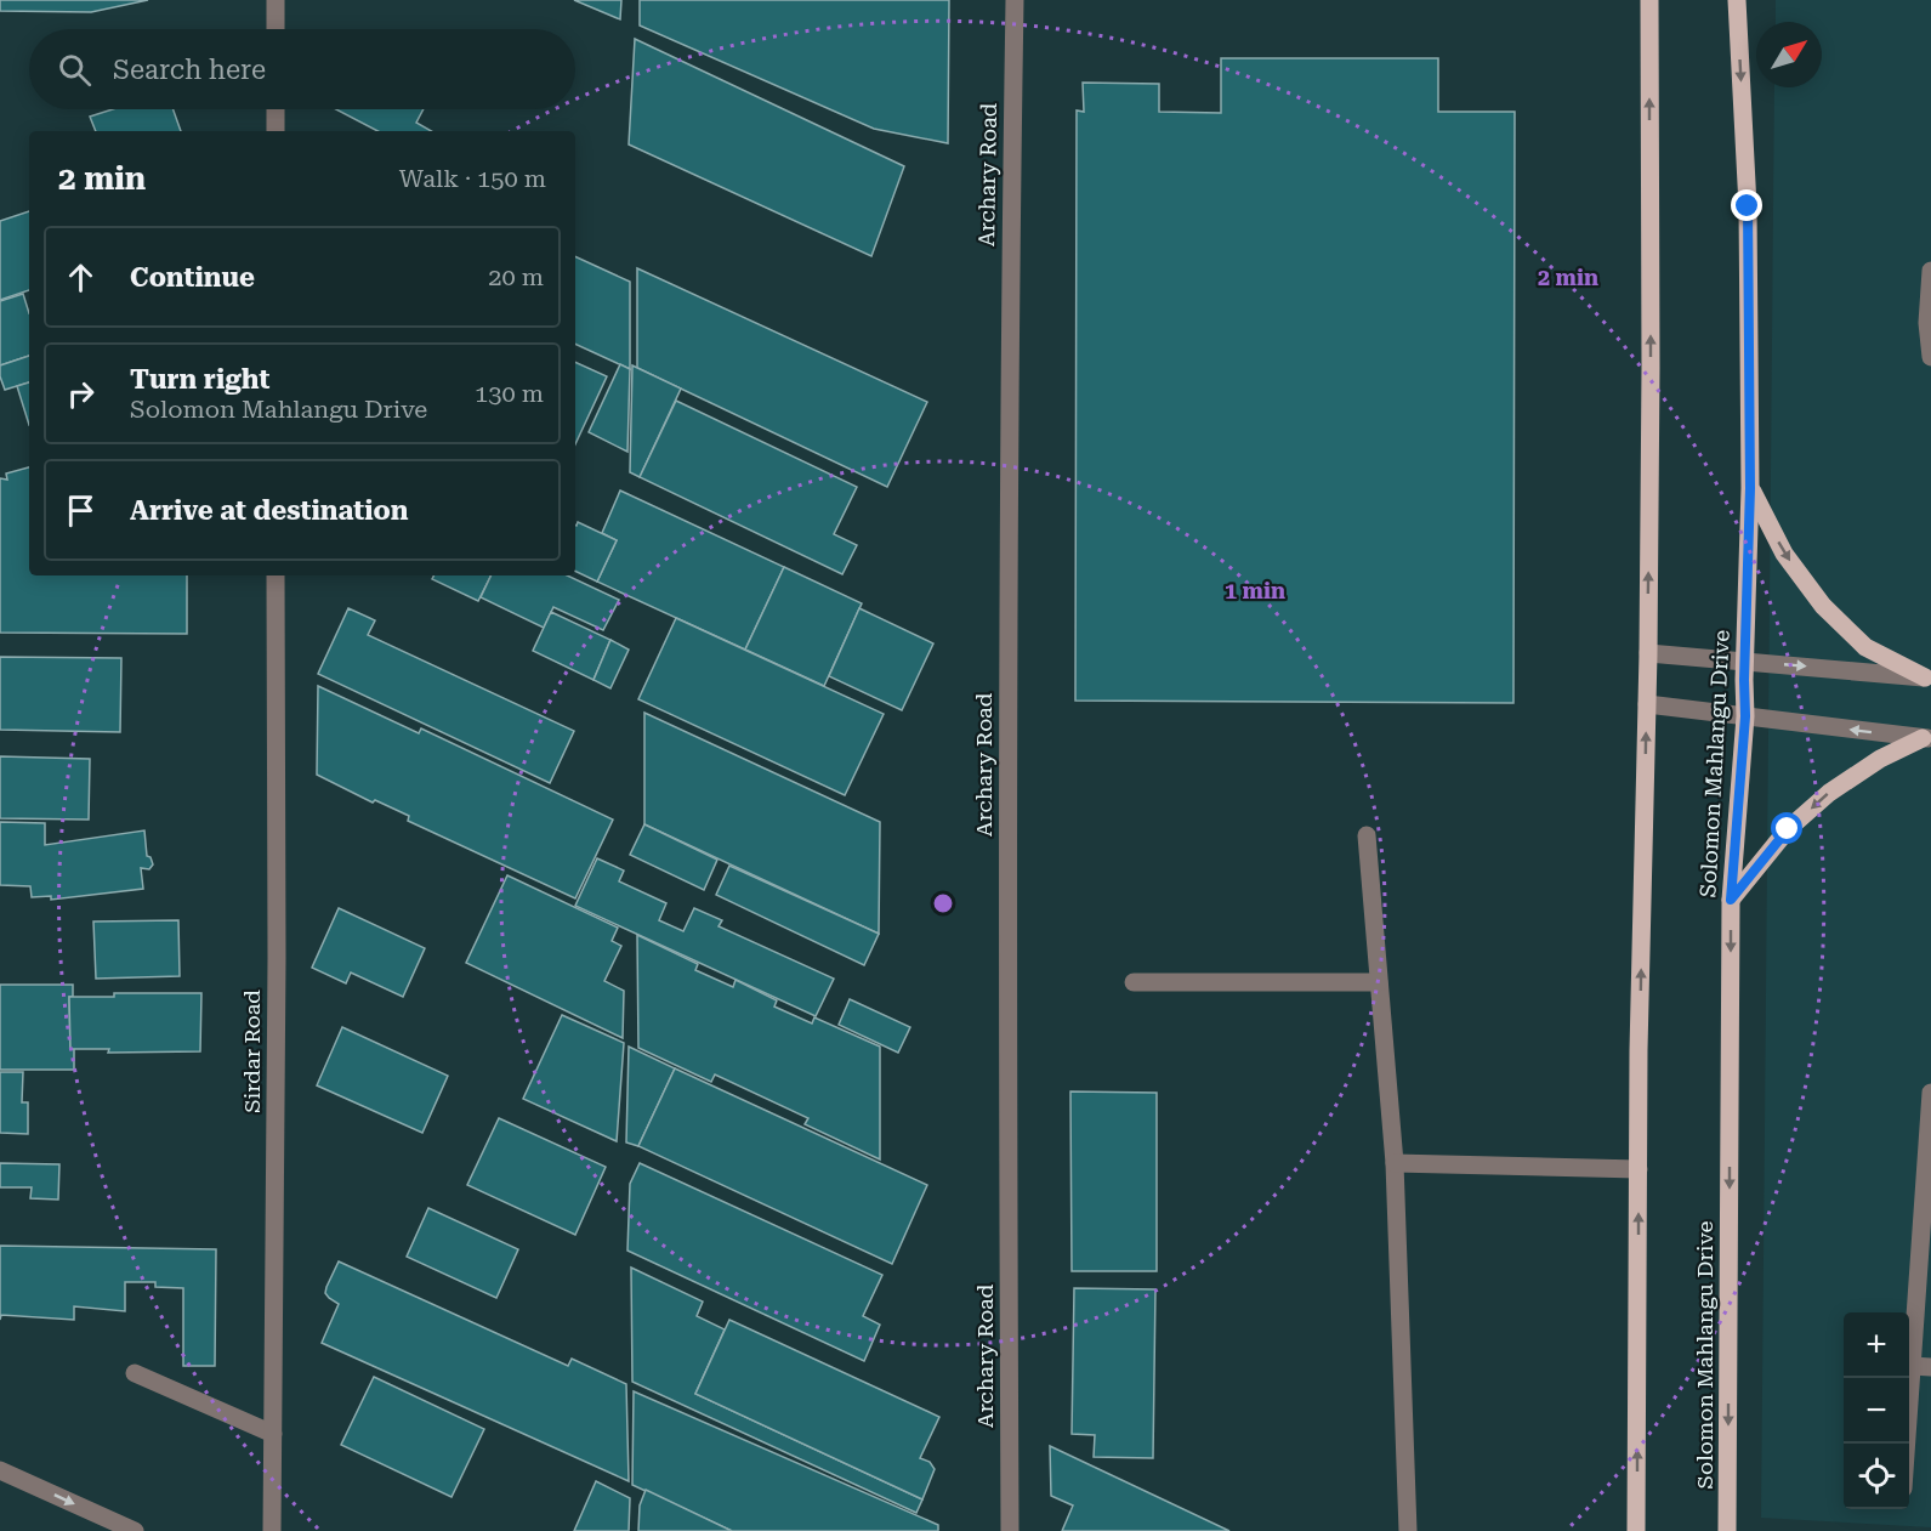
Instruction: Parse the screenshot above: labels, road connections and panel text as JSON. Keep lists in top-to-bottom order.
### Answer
{
  "streets": {
    "main road": ["Solomon Mahlangu Drive"],
    "street": ["Archary Road", "Sirdar Road"]
  },
  "north": "top right",
  "page": {
    "search": "Search here",
    "heading": ["2 min", "Walk · 150 m"],
    "list": [
      ["Continue", "20 m"],
      ["Turn right", "Solomon Mahlangu Drive", "130 m"],
      "Arrive at destination"
    ],
    "map_buttons": ["+", "−"]
  },
  "rings": ["2 min", "1 min"]
}
